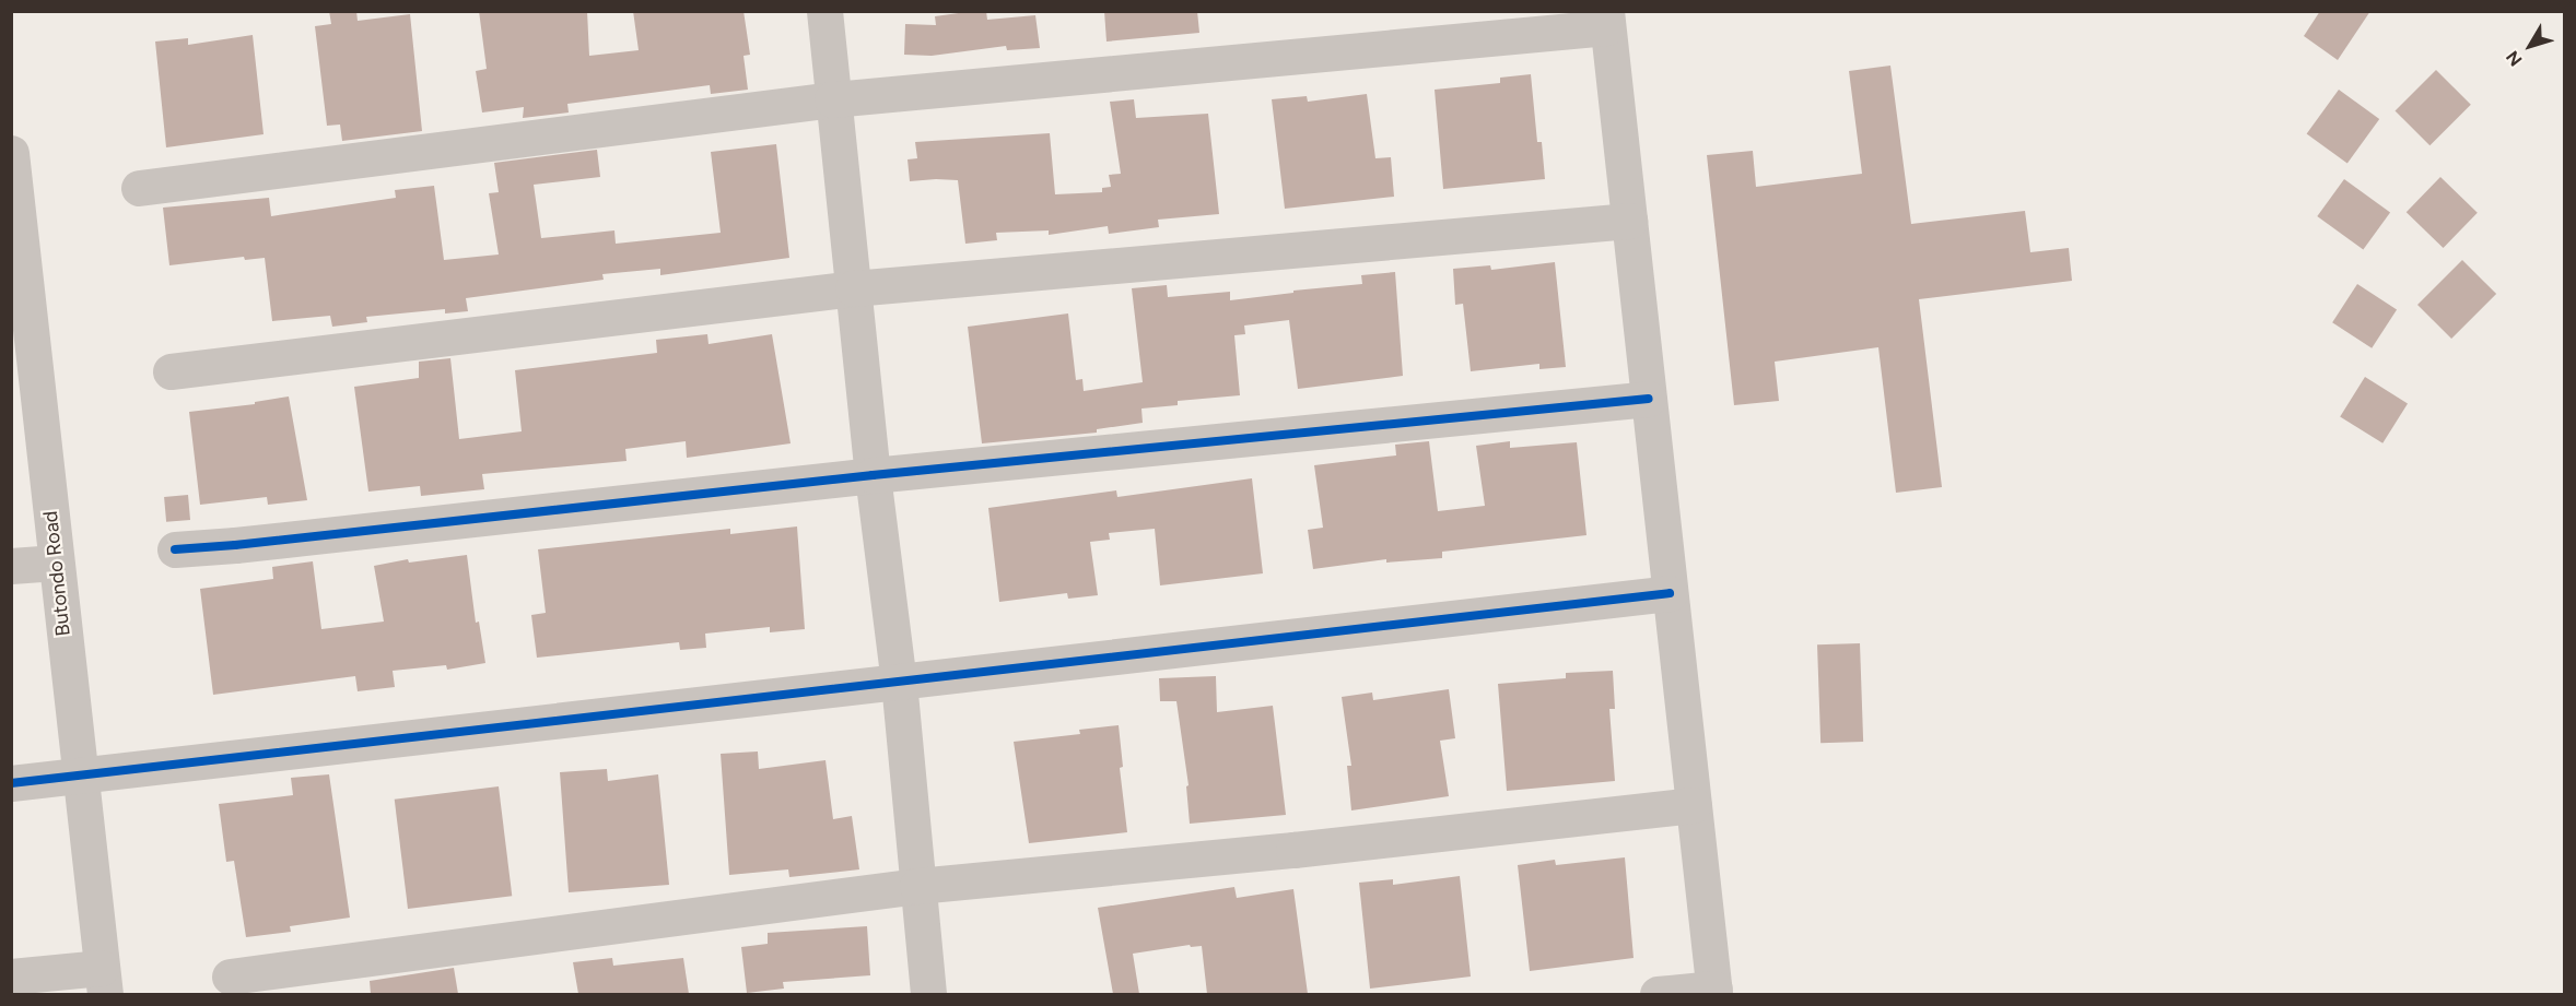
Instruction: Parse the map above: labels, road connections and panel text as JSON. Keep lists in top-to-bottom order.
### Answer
{
  "streets": {
    "street": ["Butondo Road"]
  },
  "north": "bottom left"
}
